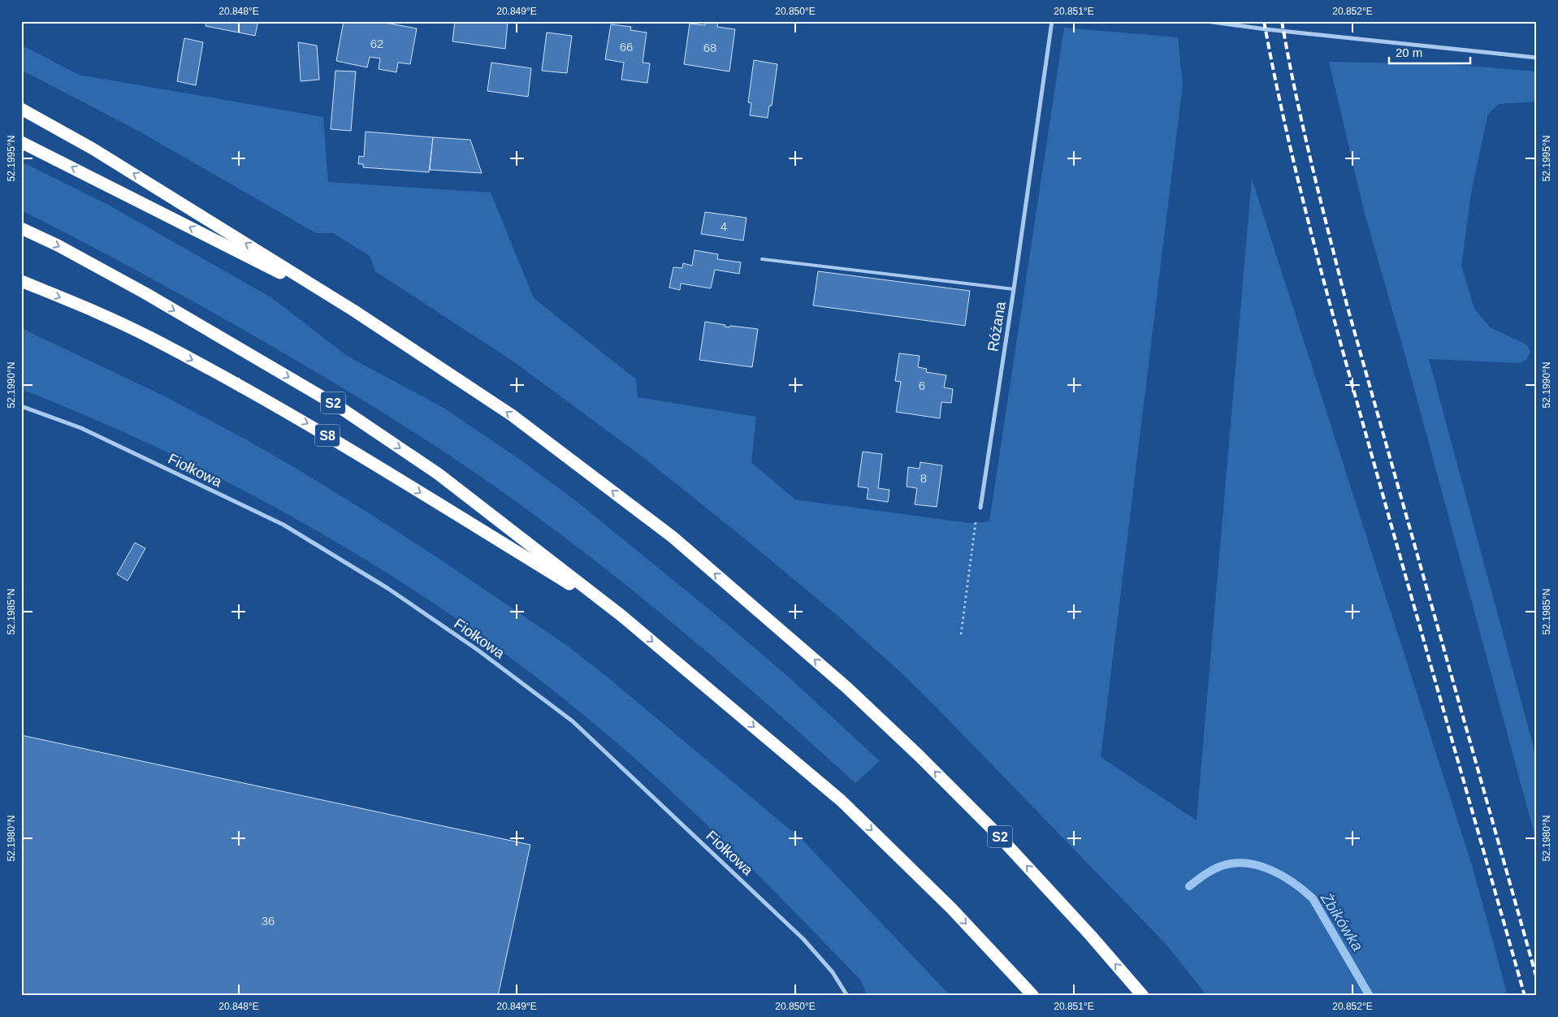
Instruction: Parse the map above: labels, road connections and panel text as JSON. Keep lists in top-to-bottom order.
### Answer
{
  "streets": {
    "highway": ["S2", "S8"],
    "street": ["Różana", "Fiołkowa"]
  },
  "crossings": [
    ["S2", "S8"]
  ],
  "water": ["Żbikówka"],
  "house_numbers": [
    "62",
    "66",
    "68",
    "4",
    "6",
    "8",
    "36"
  ],
  "scale_bar": "20 m",
  "coordinates": [
    "20.848°E",
    "20.849°E",
    "20.850°E",
    "20.851°E",
    "20.852°E",
    "52.1995°N",
    "52.1990°N",
    "52.1985°N",
    "52.1980°N"
  ]
}
